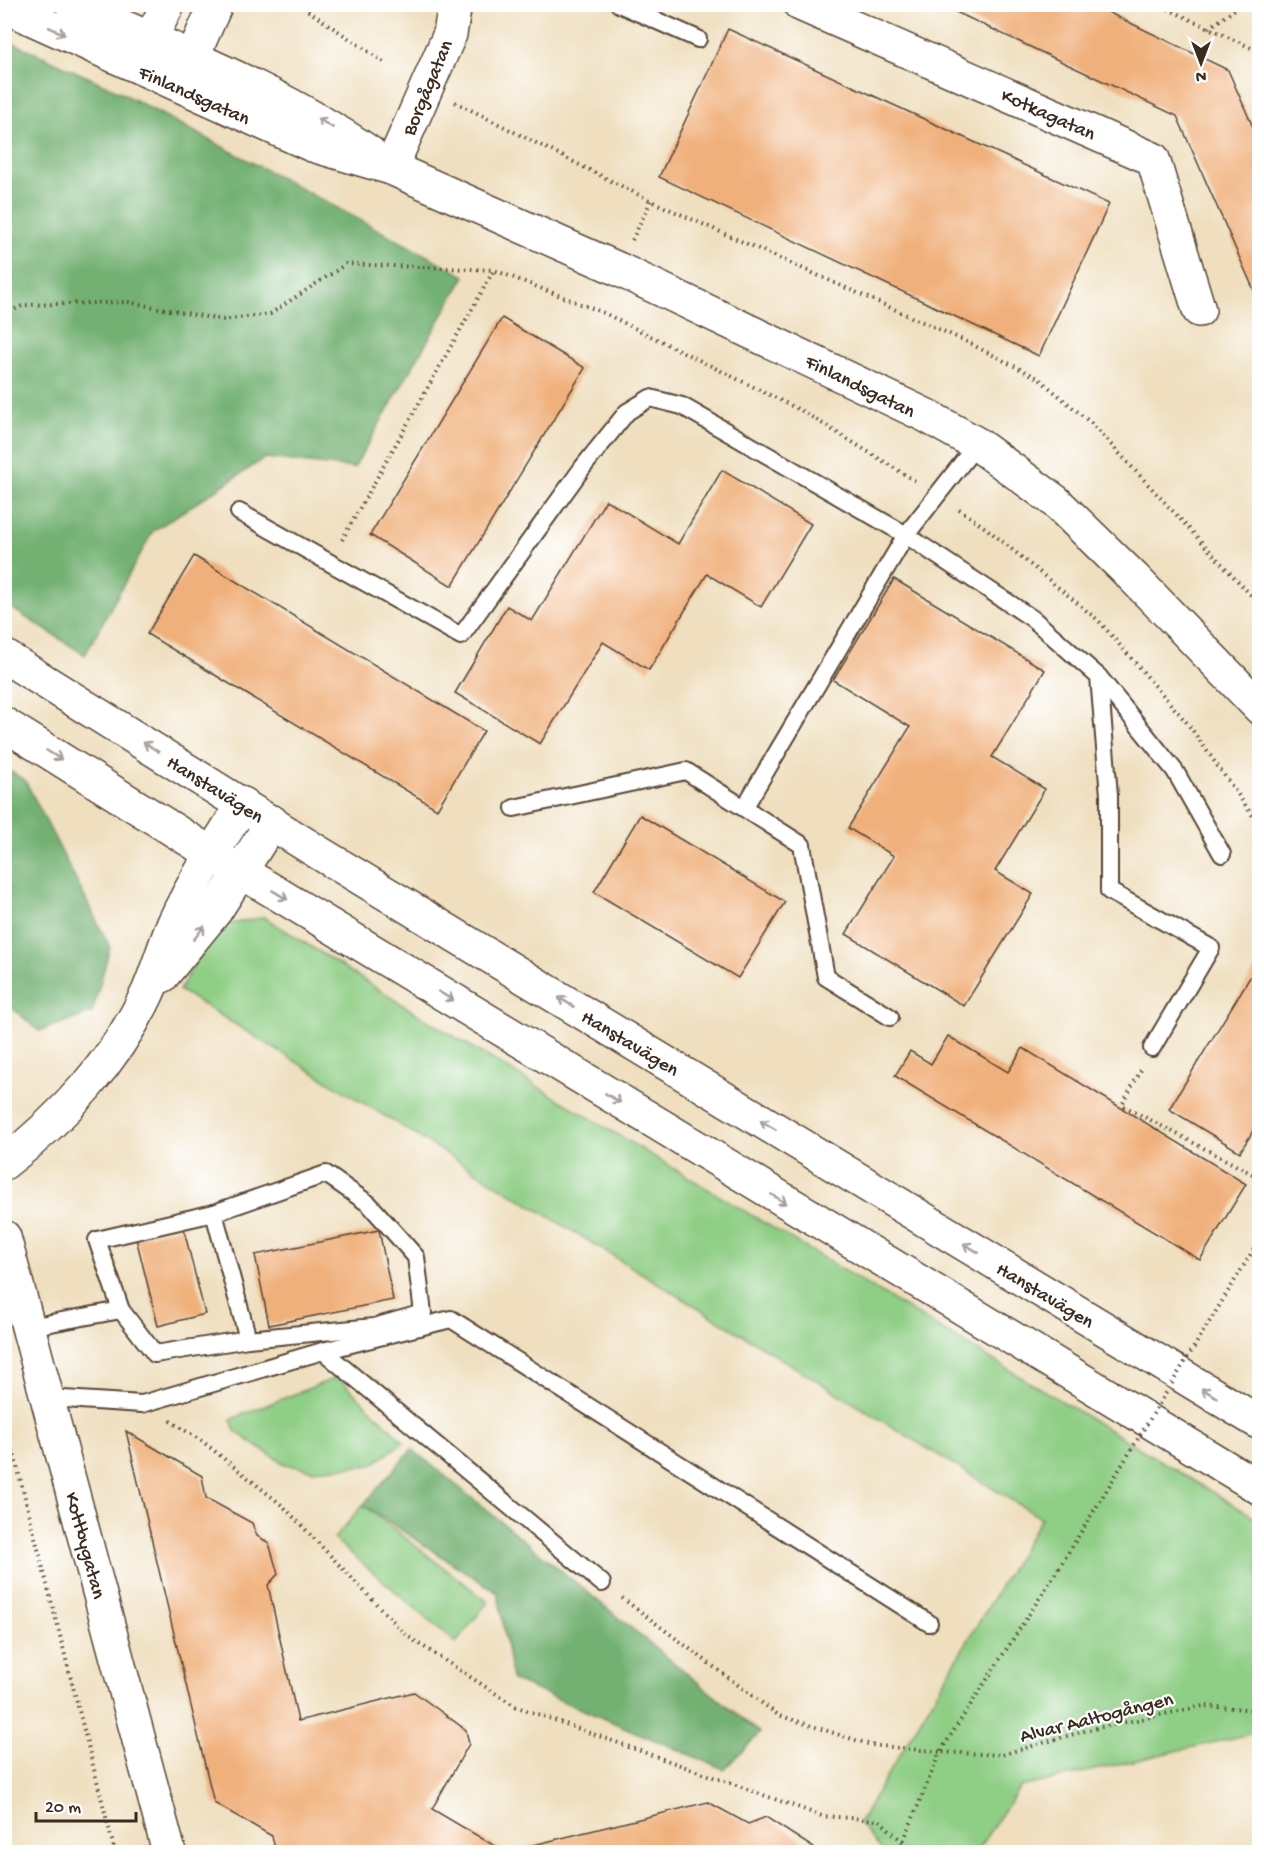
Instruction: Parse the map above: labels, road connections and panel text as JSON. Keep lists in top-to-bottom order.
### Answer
{
  "streets": {
    "street": [
      "Borgågatan",
      "Finlandsgatan",
      "Kotkagatan",
      "Hanstavägen",
      "Kottbygatan"
    ],
    "path": ["Alvar Aaltogången"]
  },
  "crossings": [
    ["Borgågatan", "Finlandsgatan"]
  ],
  "scale_bar": "20 m",
  "north": "bottom"
}
